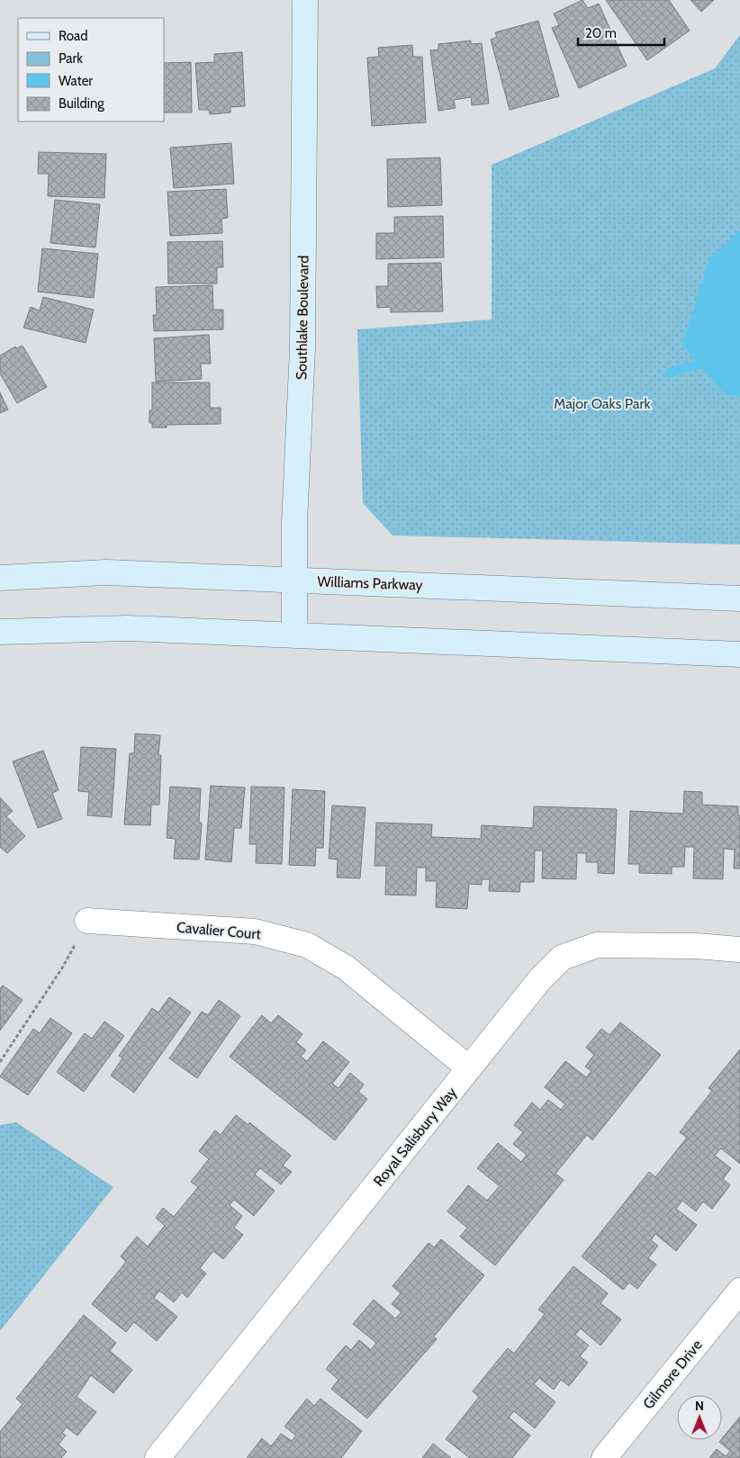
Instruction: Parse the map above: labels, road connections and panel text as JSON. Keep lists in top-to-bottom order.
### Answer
{
  "streets": {
    "main road": ["Southlake Boulevard", "Williams Parkway"],
    "street": ["Cavalier Court", "Royal Salisbury Way", "Gilmore Drive"]
  },
  "crossings": [
    ["Southlake Boulevard", "Williams Parkway"],
    ["Cavalier Court", "Royal Salisbury Way"]
  ],
  "parks": ["Major Oaks Park"],
  "legend": [
    "Road",
    "Park",
    "Water",
    "Building"
  ],
  "scale_bar": "20 m",
  "north": "top"
}
